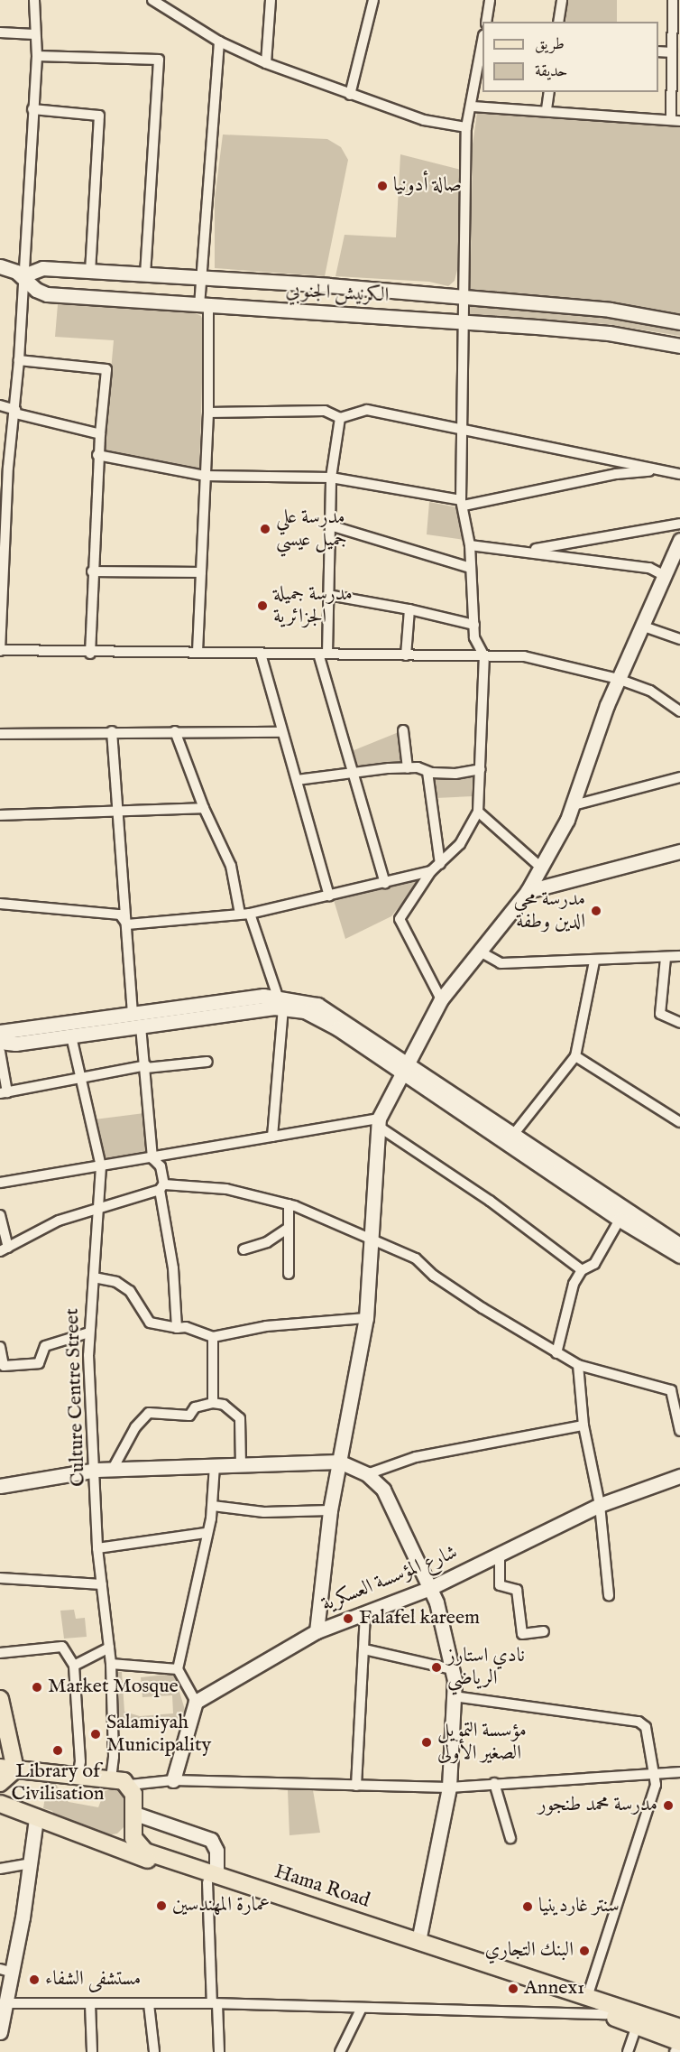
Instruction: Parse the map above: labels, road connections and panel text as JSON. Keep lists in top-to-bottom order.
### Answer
{
  "streets": {
    "main road": ["Hama Road"],
    "street": ["الكرنيش الجنوبي", "Culture Centre Street", "شارع المؤسسة العسكرية"]
  },
  "places": [
    "صالة أدونيا",
    "مدرسة علي جميل عيسي",
    "مدرسة جميلة الجزائرية",
    "مدرسة محي الدين وطفة",
    "Falafel kareem",
    "نادي استارز الرياضي",
    "Market Mosque",
    "Salamiyah Municipality",
    "مؤسسة التمويل الصغير الأولى",
    "Library of Civilisation",
    "مدرسة محمد طنجور",
    "عمارة المهندسين",
    "سنتر غاردينيا",
    "البنك التجاري",
    "مستشفى الشفاء",
    "Annex1"
  ],
  "legend": ["طريق", "حديقة"]
}
